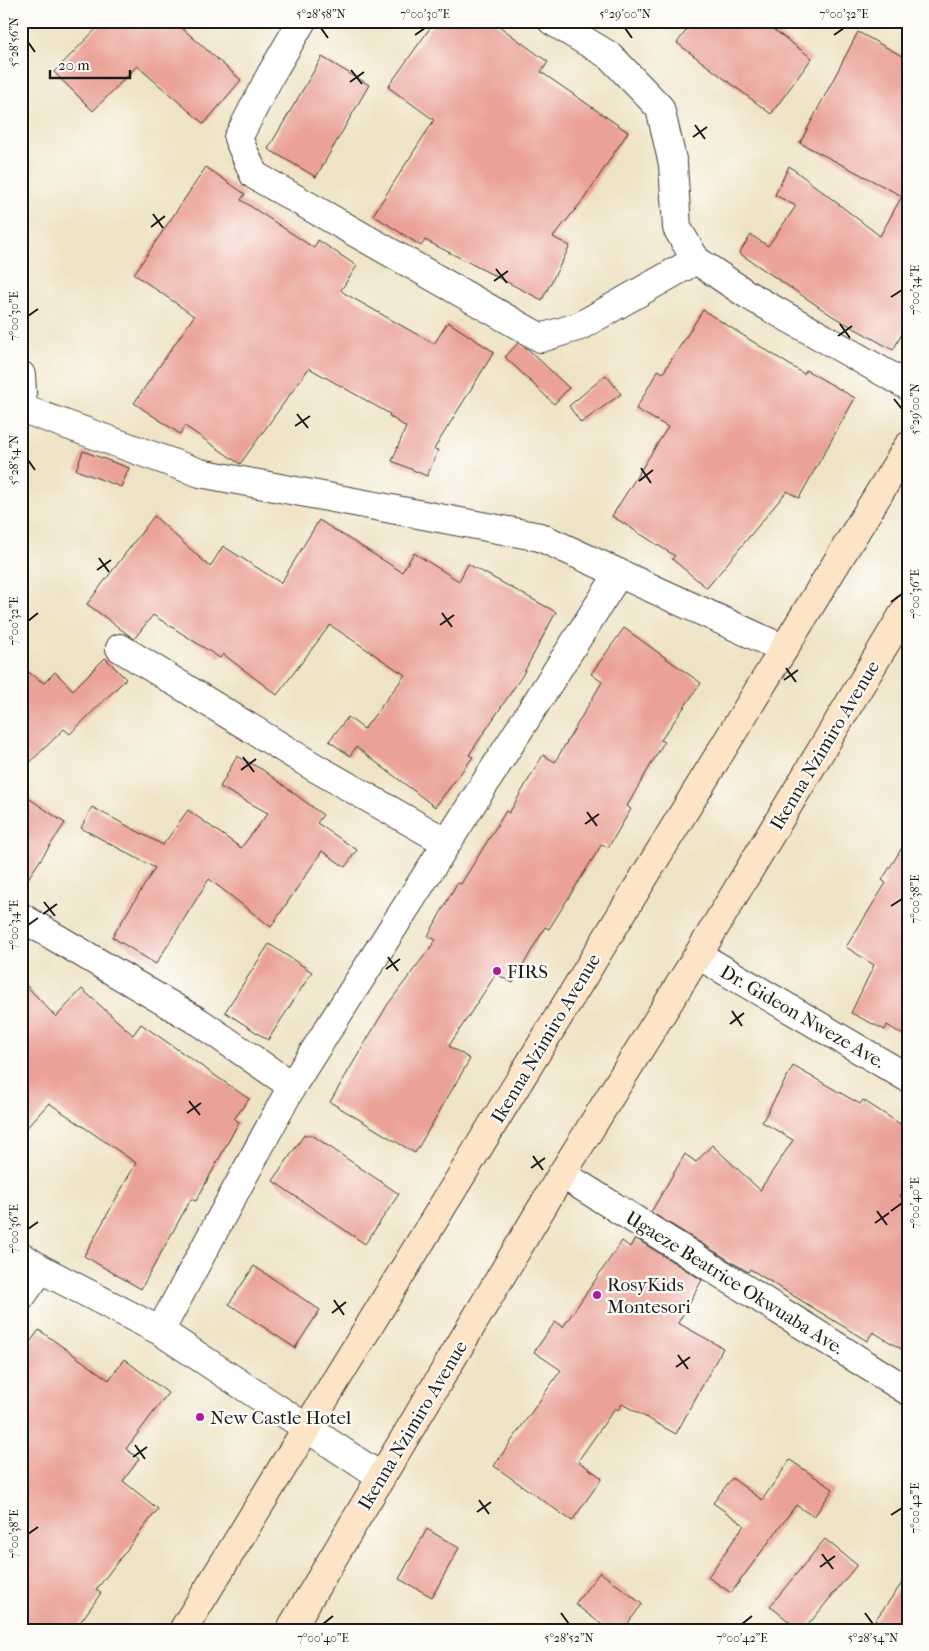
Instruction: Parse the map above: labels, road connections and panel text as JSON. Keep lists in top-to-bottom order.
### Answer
{
  "streets": {
    "street": ["Ikenna Nzimiro Avenue", "Dr. Gideon Nweze Ave.", "Ugaeze Beatrice Okwuaba Ave."]
  },
  "crossings": [
    ["Ikenna Nzimiro Avenue", "Dr. Gideon Nweze Ave."],
    ["Ikenna Nzimiro Avenue", "Ugaeze Beatrice Okwuaba Ave."]
  ],
  "places": ["FIRS", "RosyKids Montesori", "New Castle Hotel"],
  "scale_bar": "20 m",
  "coordinates": [
    "5°28'58\"N",
    "7°00'30\"E",
    "5°29'00\"N",
    "7°00'32\"E",
    "5°28'56\"N",
    "7°00'34\"E",
    "5°28'54\"N",
    "7°00'36\"E",
    "7°00'38\"E",
    "7°00'40\"E",
    "7°00'42\"E",
    "5°28'52\"N"
  ]
}
